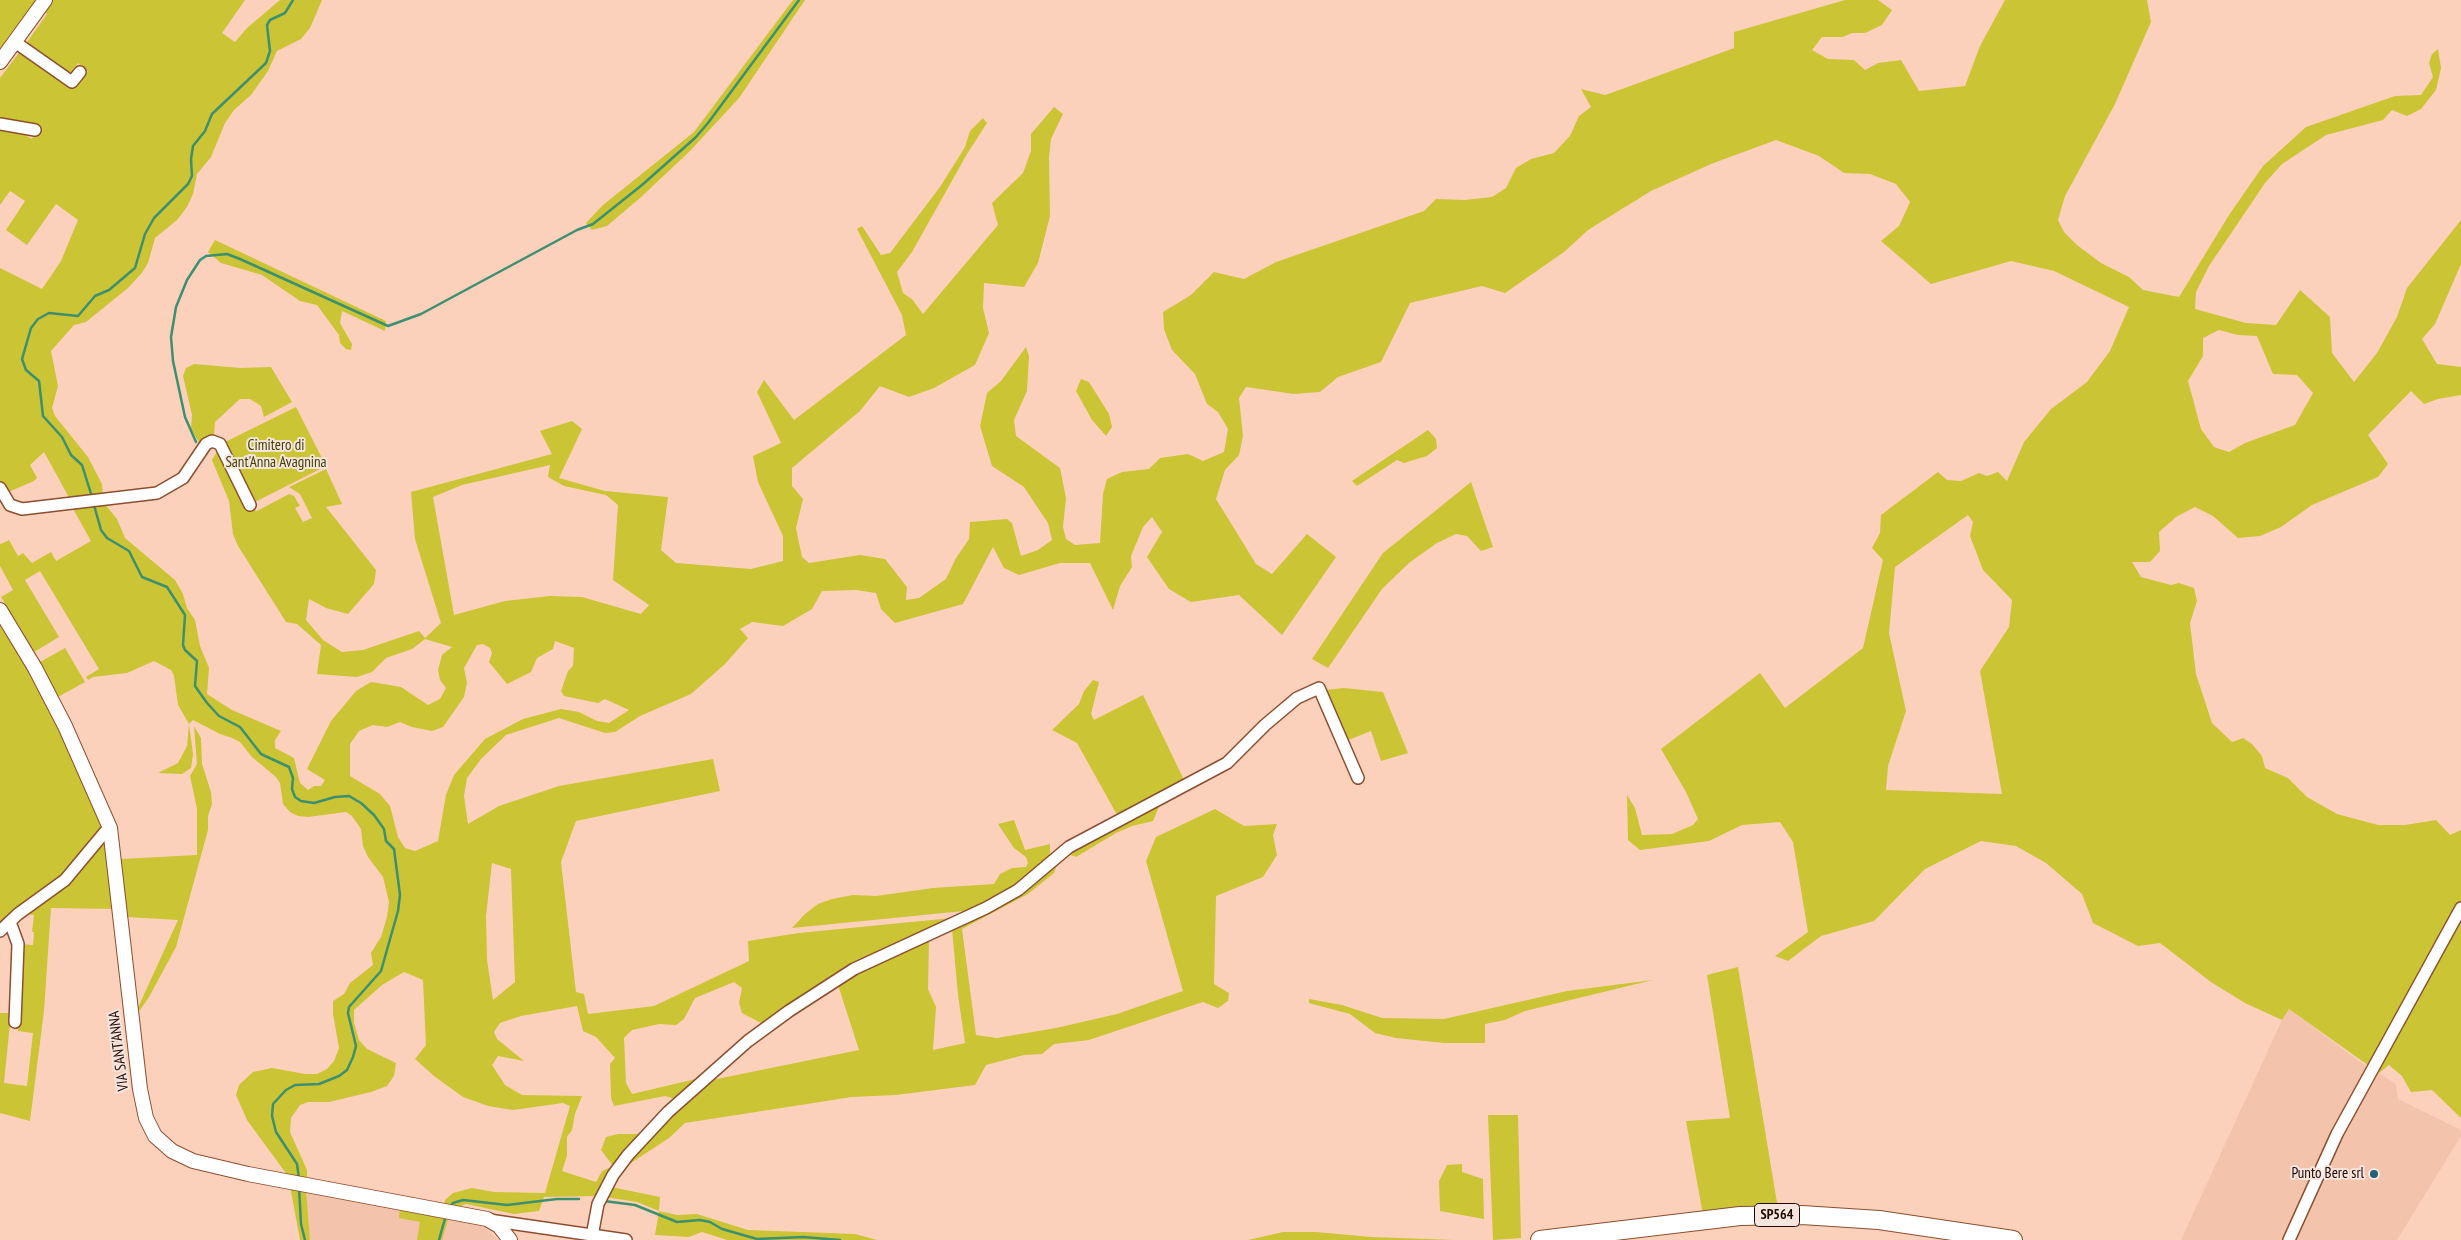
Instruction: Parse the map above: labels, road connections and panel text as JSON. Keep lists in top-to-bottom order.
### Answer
{
  "streets": {
    "main road": ["SP564"],
    "street": ["VIA SANT'ANNA"]
  },
  "parks": ["Cimitero di Sant'Anna Avagnina"],
  "places": ["Punto Bere srl"]
}
